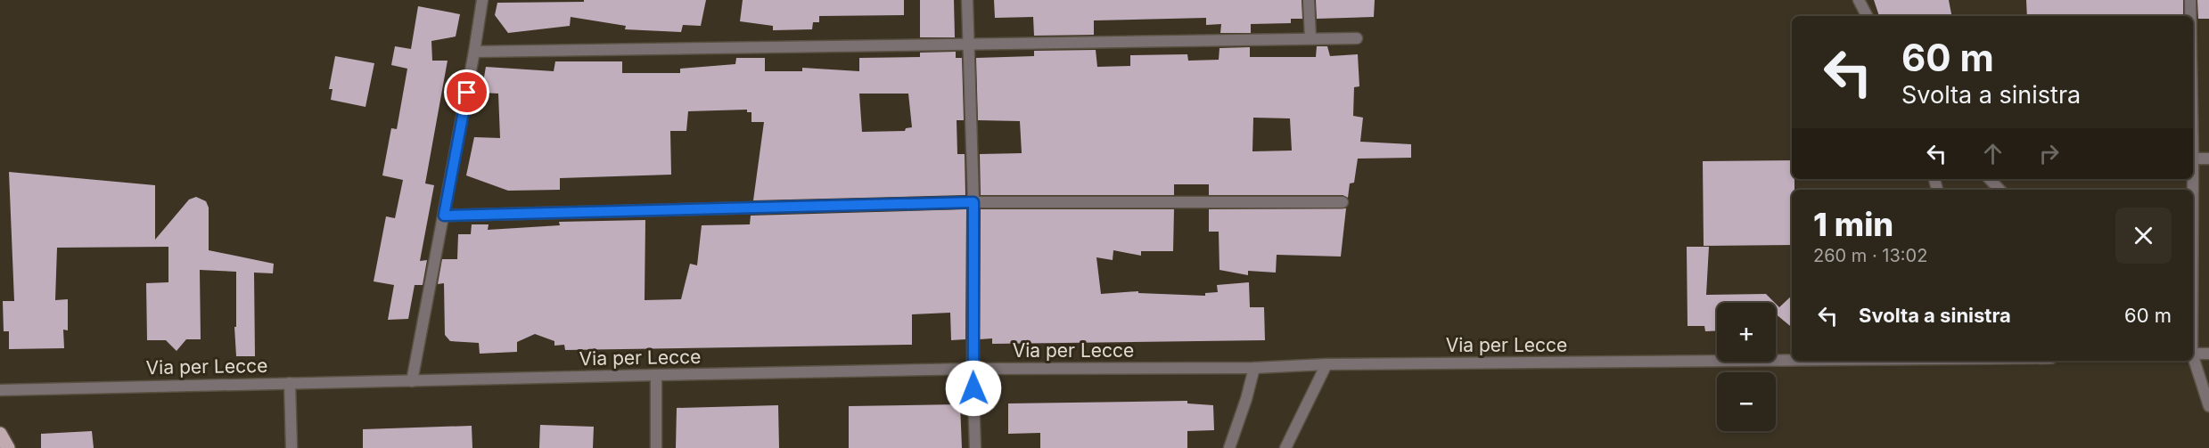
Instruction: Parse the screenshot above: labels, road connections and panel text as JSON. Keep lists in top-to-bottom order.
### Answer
{
  "streets": {
    "street": ["Via per Lecce"]
  },
  "page": {
    "turn": ["60 m", "Svolta a sinistra"],
    "heading": ["1 min", "260 m · 13:02"],
    "list": [
      {
        "name": "Svolta a sinistra",
        "value": "60 m"
      }
    ],
    "map_buttons": ["+", "−"]
  }
}
